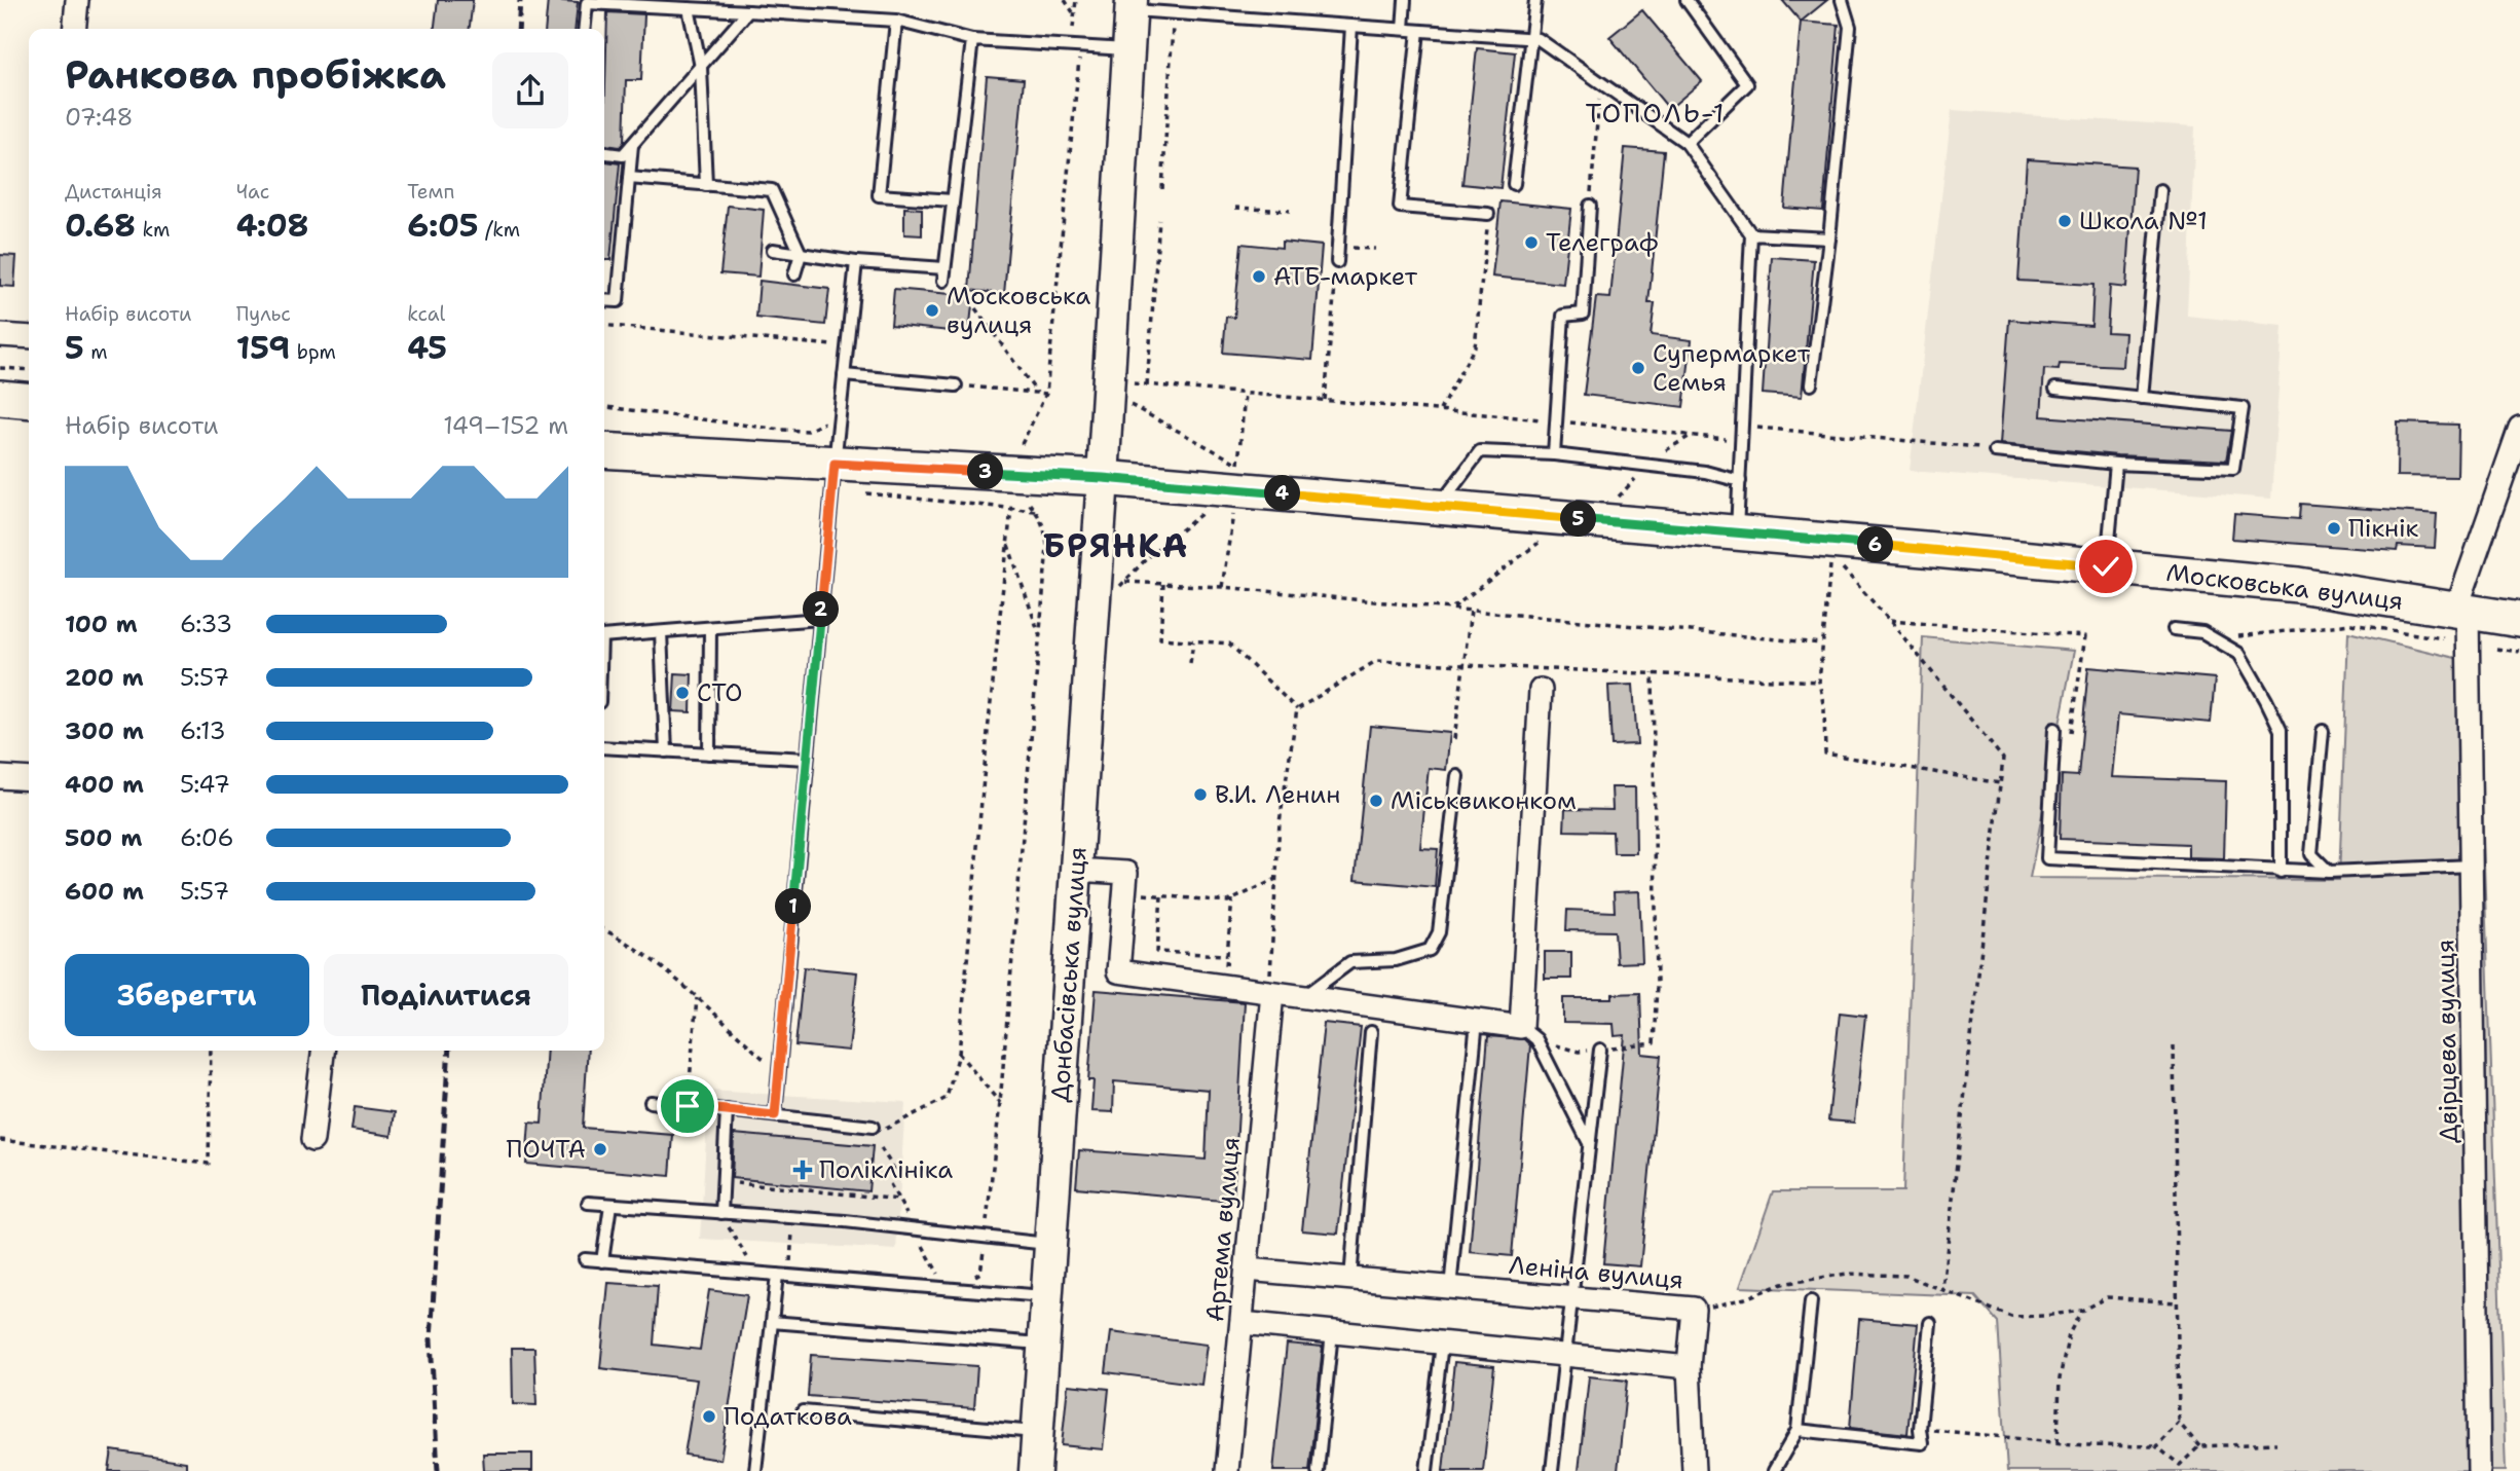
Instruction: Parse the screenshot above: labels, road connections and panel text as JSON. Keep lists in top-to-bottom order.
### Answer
{
  "streets": {
    "main road": ["Московська вулиця"],
    "street": [
      "Донбасівська вулиця",
      "Двірцева вулиця",
      "Артема вулиця",
      "Леніна вулиця"
    ]
  },
  "crossings": [
    ["Московська вулиця", "Донбасівська вулиця"],
    ["Московська вулиця", "Двірцева вулиця"],
    ["Артема вулиця", "Леніна вулиця"]
  ],
  "districts": ["ТОПОЛЬ-1", "БРЯНКА"],
  "places": {
    "other": [
      "Школа №1",
      "Телеграф",
      "АТБ-маркет",
      "Московська вулиця",
      "Супермаркет Семья",
      "Пікнік",
      "СТО",
      "В.И. Ленин",
      "Міськвиконком",
      "ПОЧТА",
      "Податкова"
    ],
    "health": ["Поліклініка"]
  },
  "page": {
    "heading": ["Ранкова пробіжка", "07:48"],
    "stats": [
      ["Дистанція", "0.68 km"],
      ["Час", "4:08"],
      ["Темп", "6:05 /km"],
      ["Набір висоти", "5 m"],
      ["Пульс", "159 bpm"],
      ["kcal", "45"]
    ],
    "chart": ["Набір висоти", "149–152 m"],
    "pins": [
      "3",
      "4",
      "5",
      "6",
      "2",
      "1"
    ],
    "list": [
      {
        "name": "100 m",
        "note": "6:33"
      },
      {
        "name": "200 m",
        "note": "5:57"
      },
      {
        "name": "300 m",
        "note": "6:13"
      },
      {
        "name": "400 m",
        "note": "5:47"
      },
      {
        "name": "500 m",
        "note": "6:06"
      },
      {
        "name": "600 m",
        "note": "5:57"
      }
    ],
    "buttons": ["Зберегти", "Поділитися"]
  }
}
